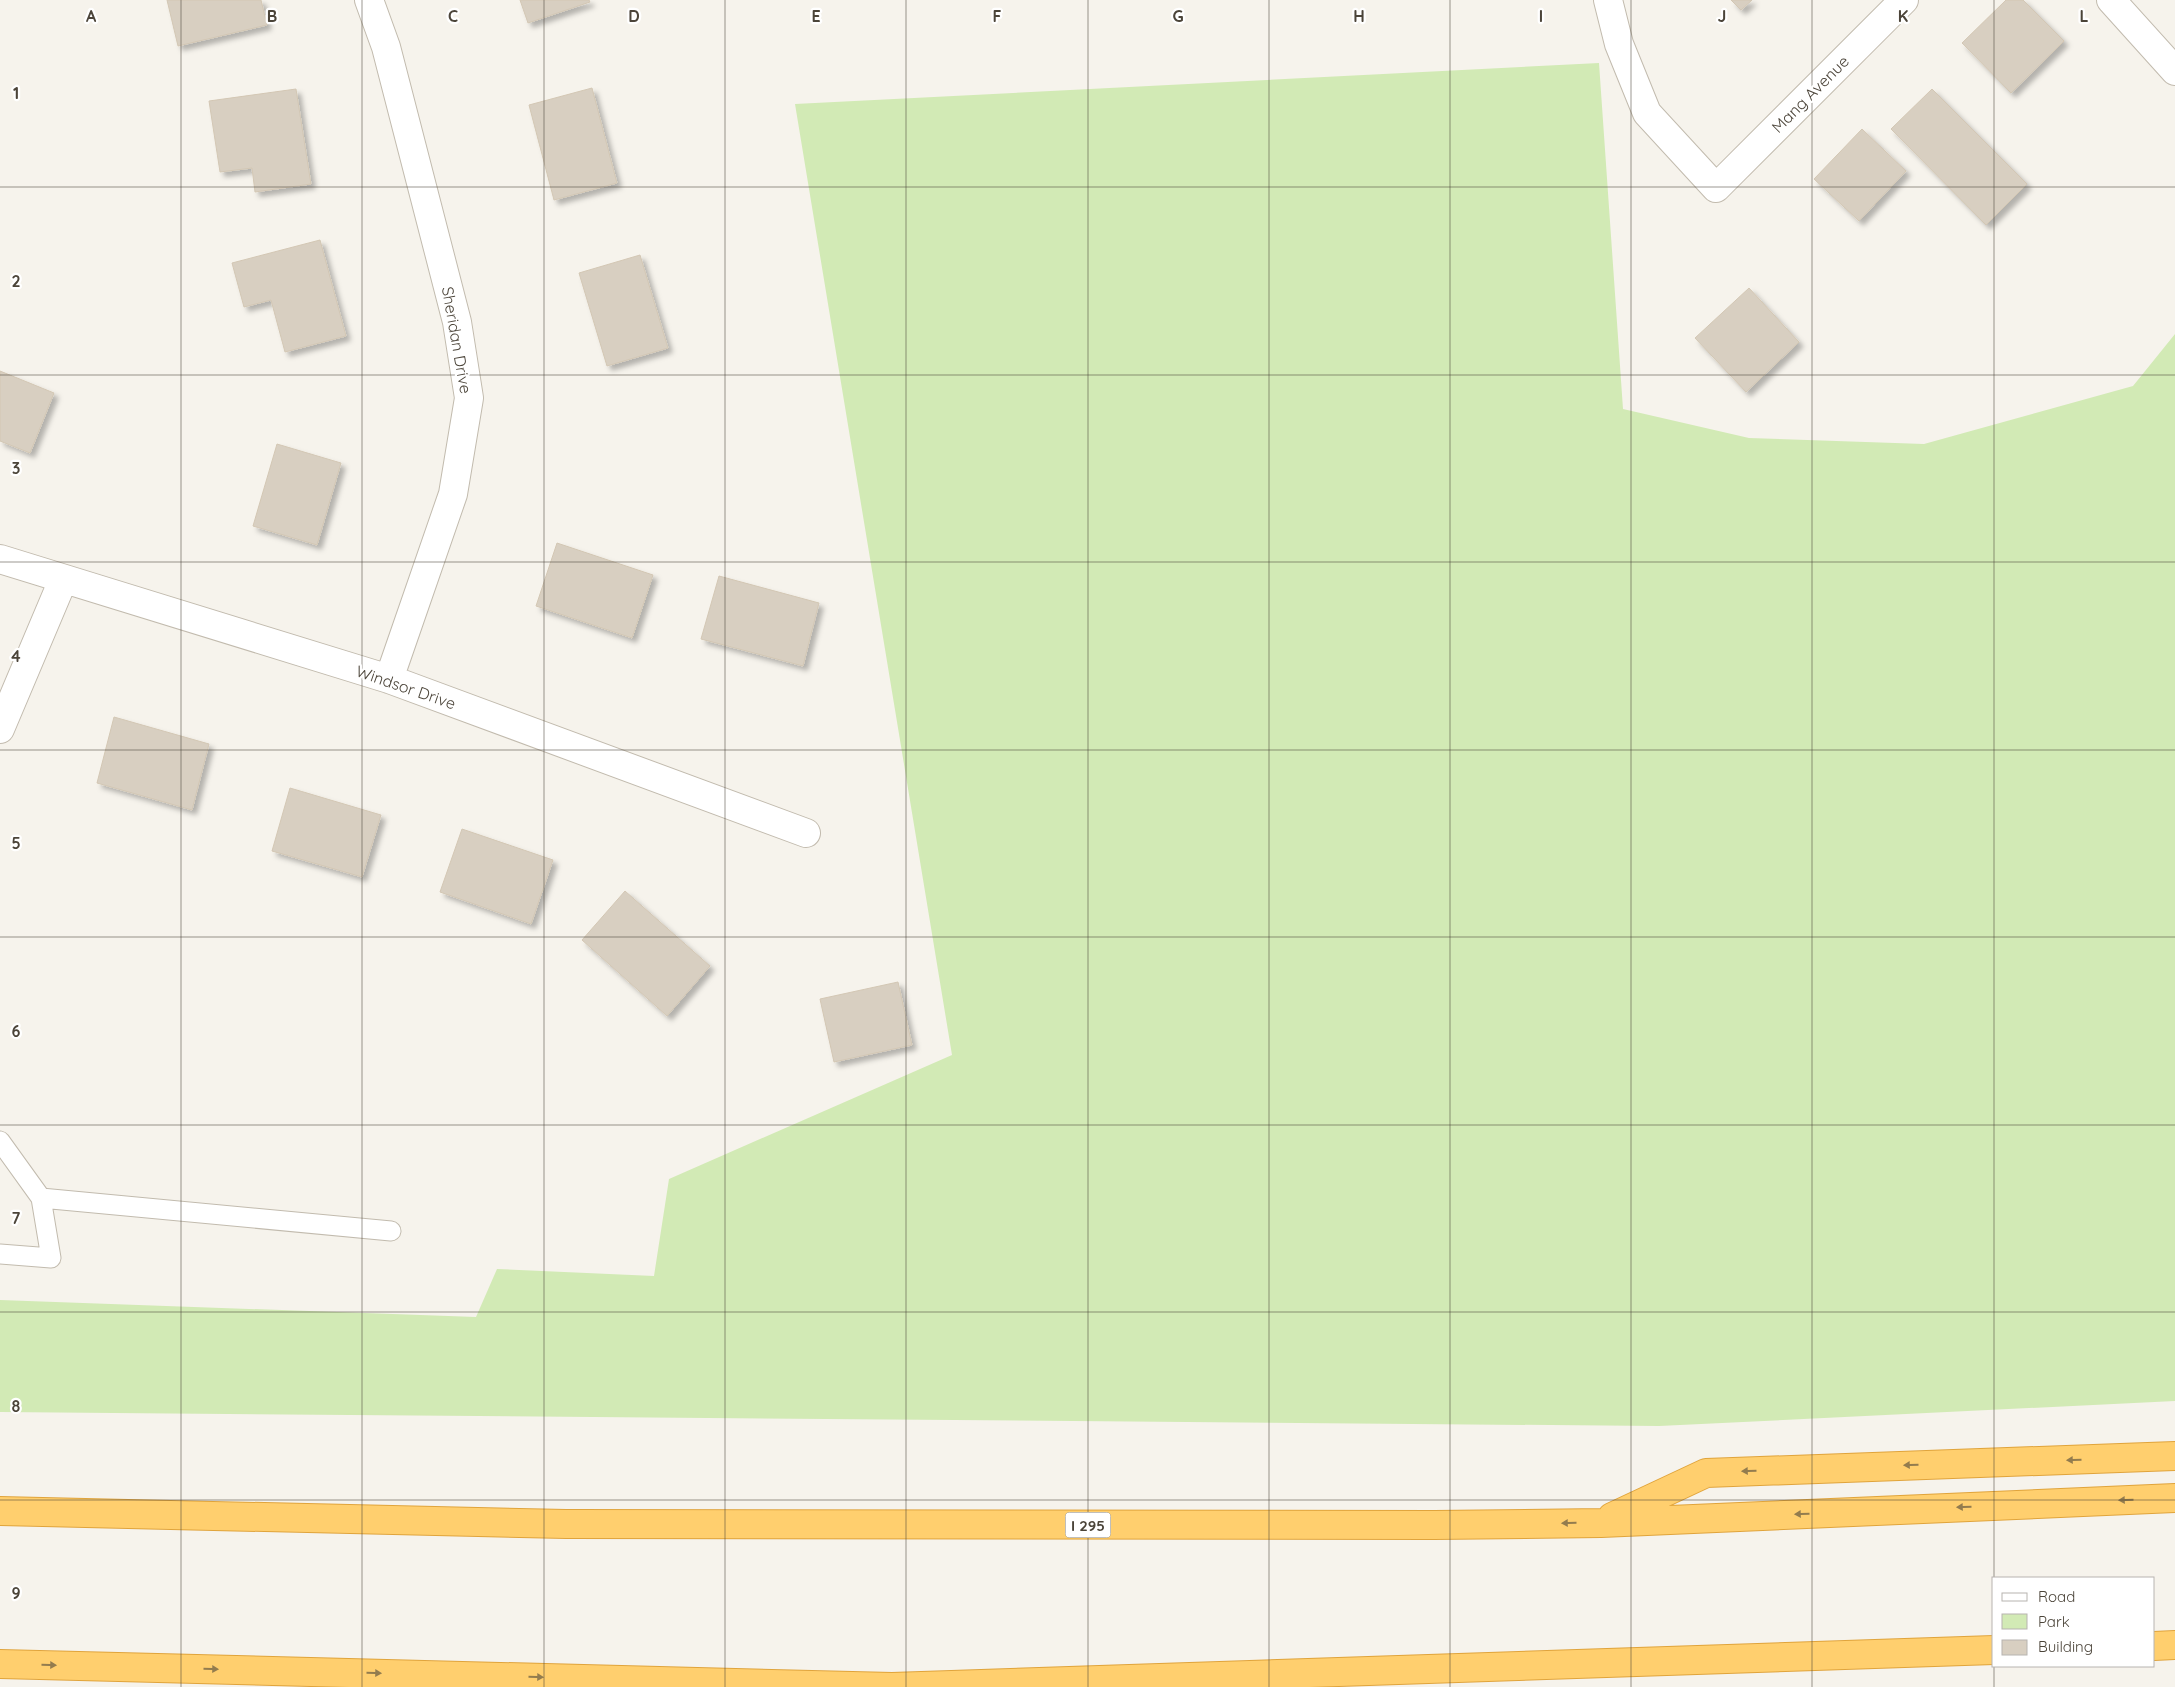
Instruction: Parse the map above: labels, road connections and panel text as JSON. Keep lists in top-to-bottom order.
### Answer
{
  "streets": {
    "highway": ["I 295"],
    "street": ["Mang Avenue", "Sheridan Drive", "Windsor Drive"]
  },
  "crossings": [
    ["Sheridan Drive", "Windsor Drive"]
  ],
  "legend": ["Road", "Park", "Building"],
  "grid": {
    "columns": [
      "A",
      "B",
      "C",
      "D",
      "E",
      "F",
      "G",
      "H",
      "I",
      "J",
      "K",
      "L"
    ],
    "rows": [
      "1",
      "2",
      "3",
      "4",
      "5",
      "6",
      "7",
      "8",
      "9"
    ]
  }
}
